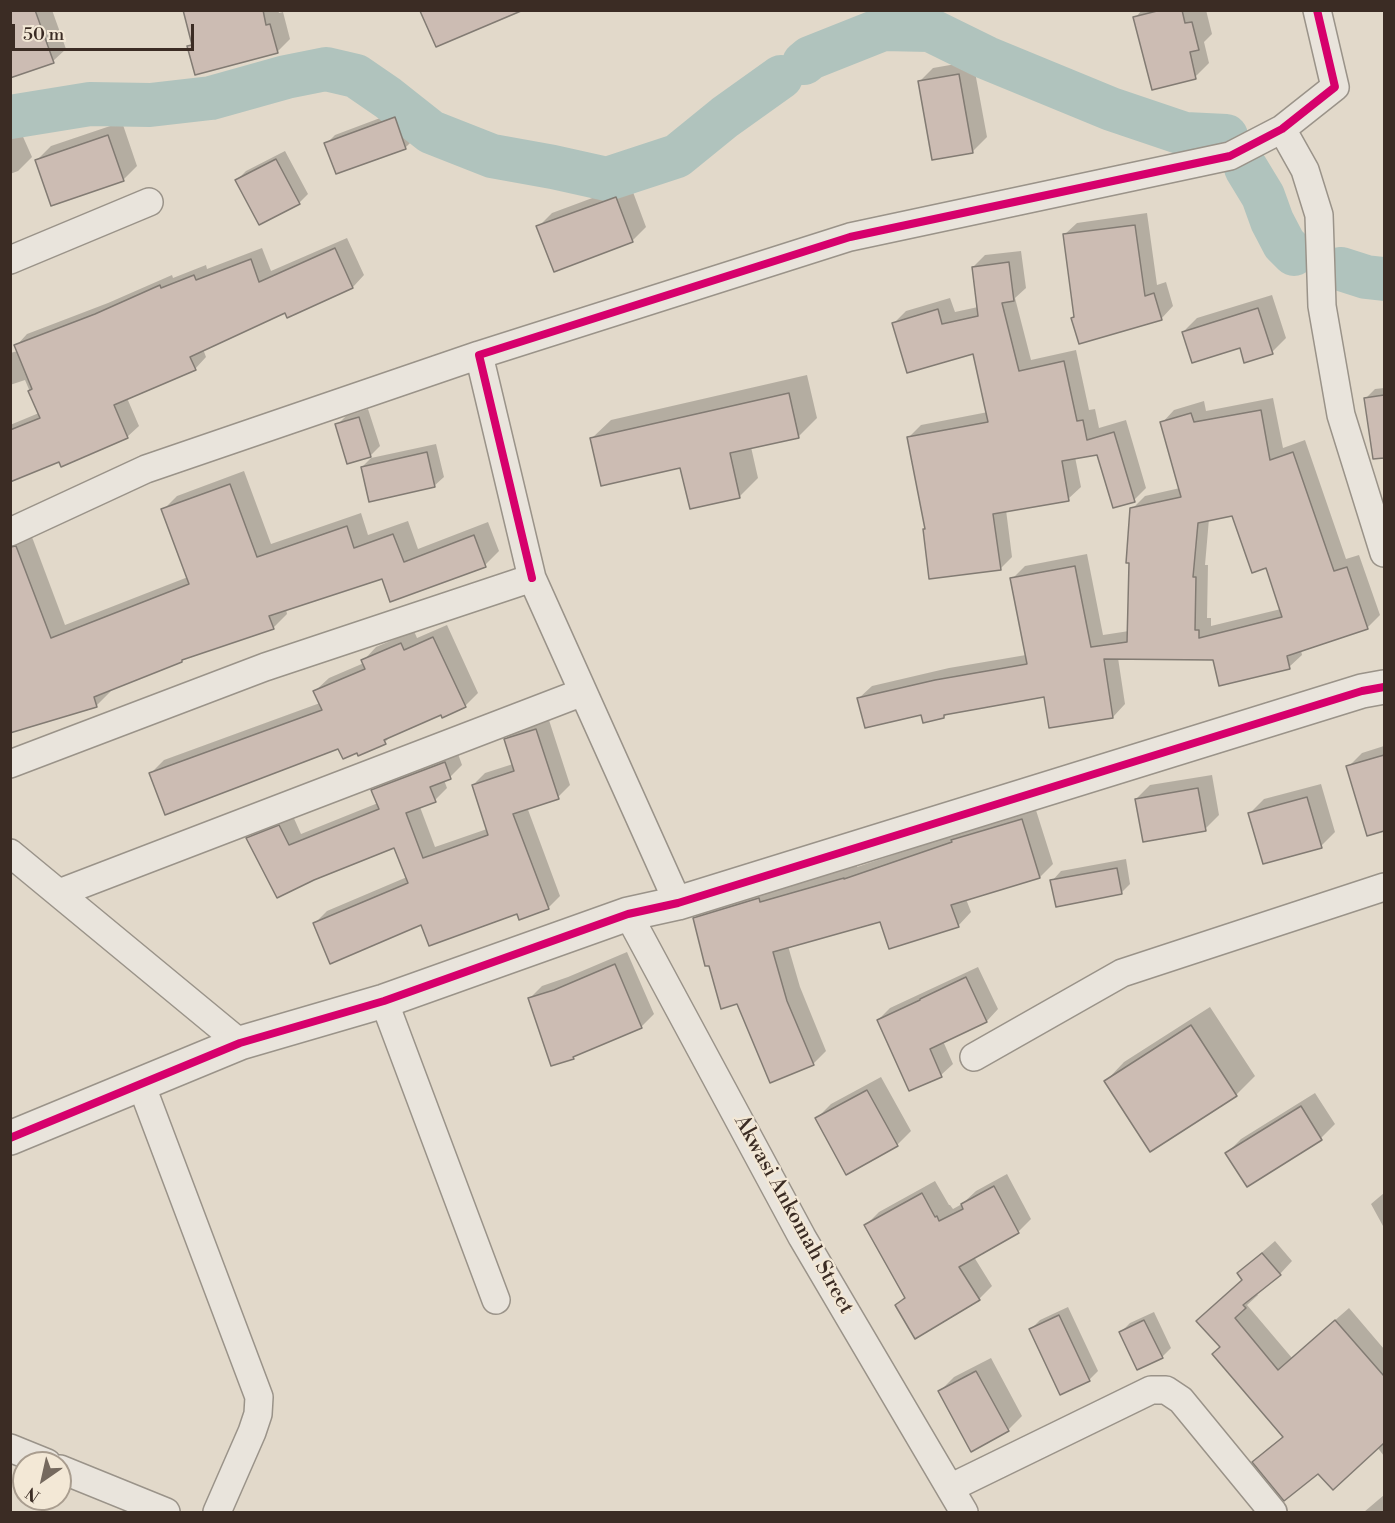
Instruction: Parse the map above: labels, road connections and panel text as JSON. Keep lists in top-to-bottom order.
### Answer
{
  "streets": {
    "street": ["Akwasi Ankomah Street"]
  },
  "scale_bar": "50 m",
  "north": "bottom left"
}
